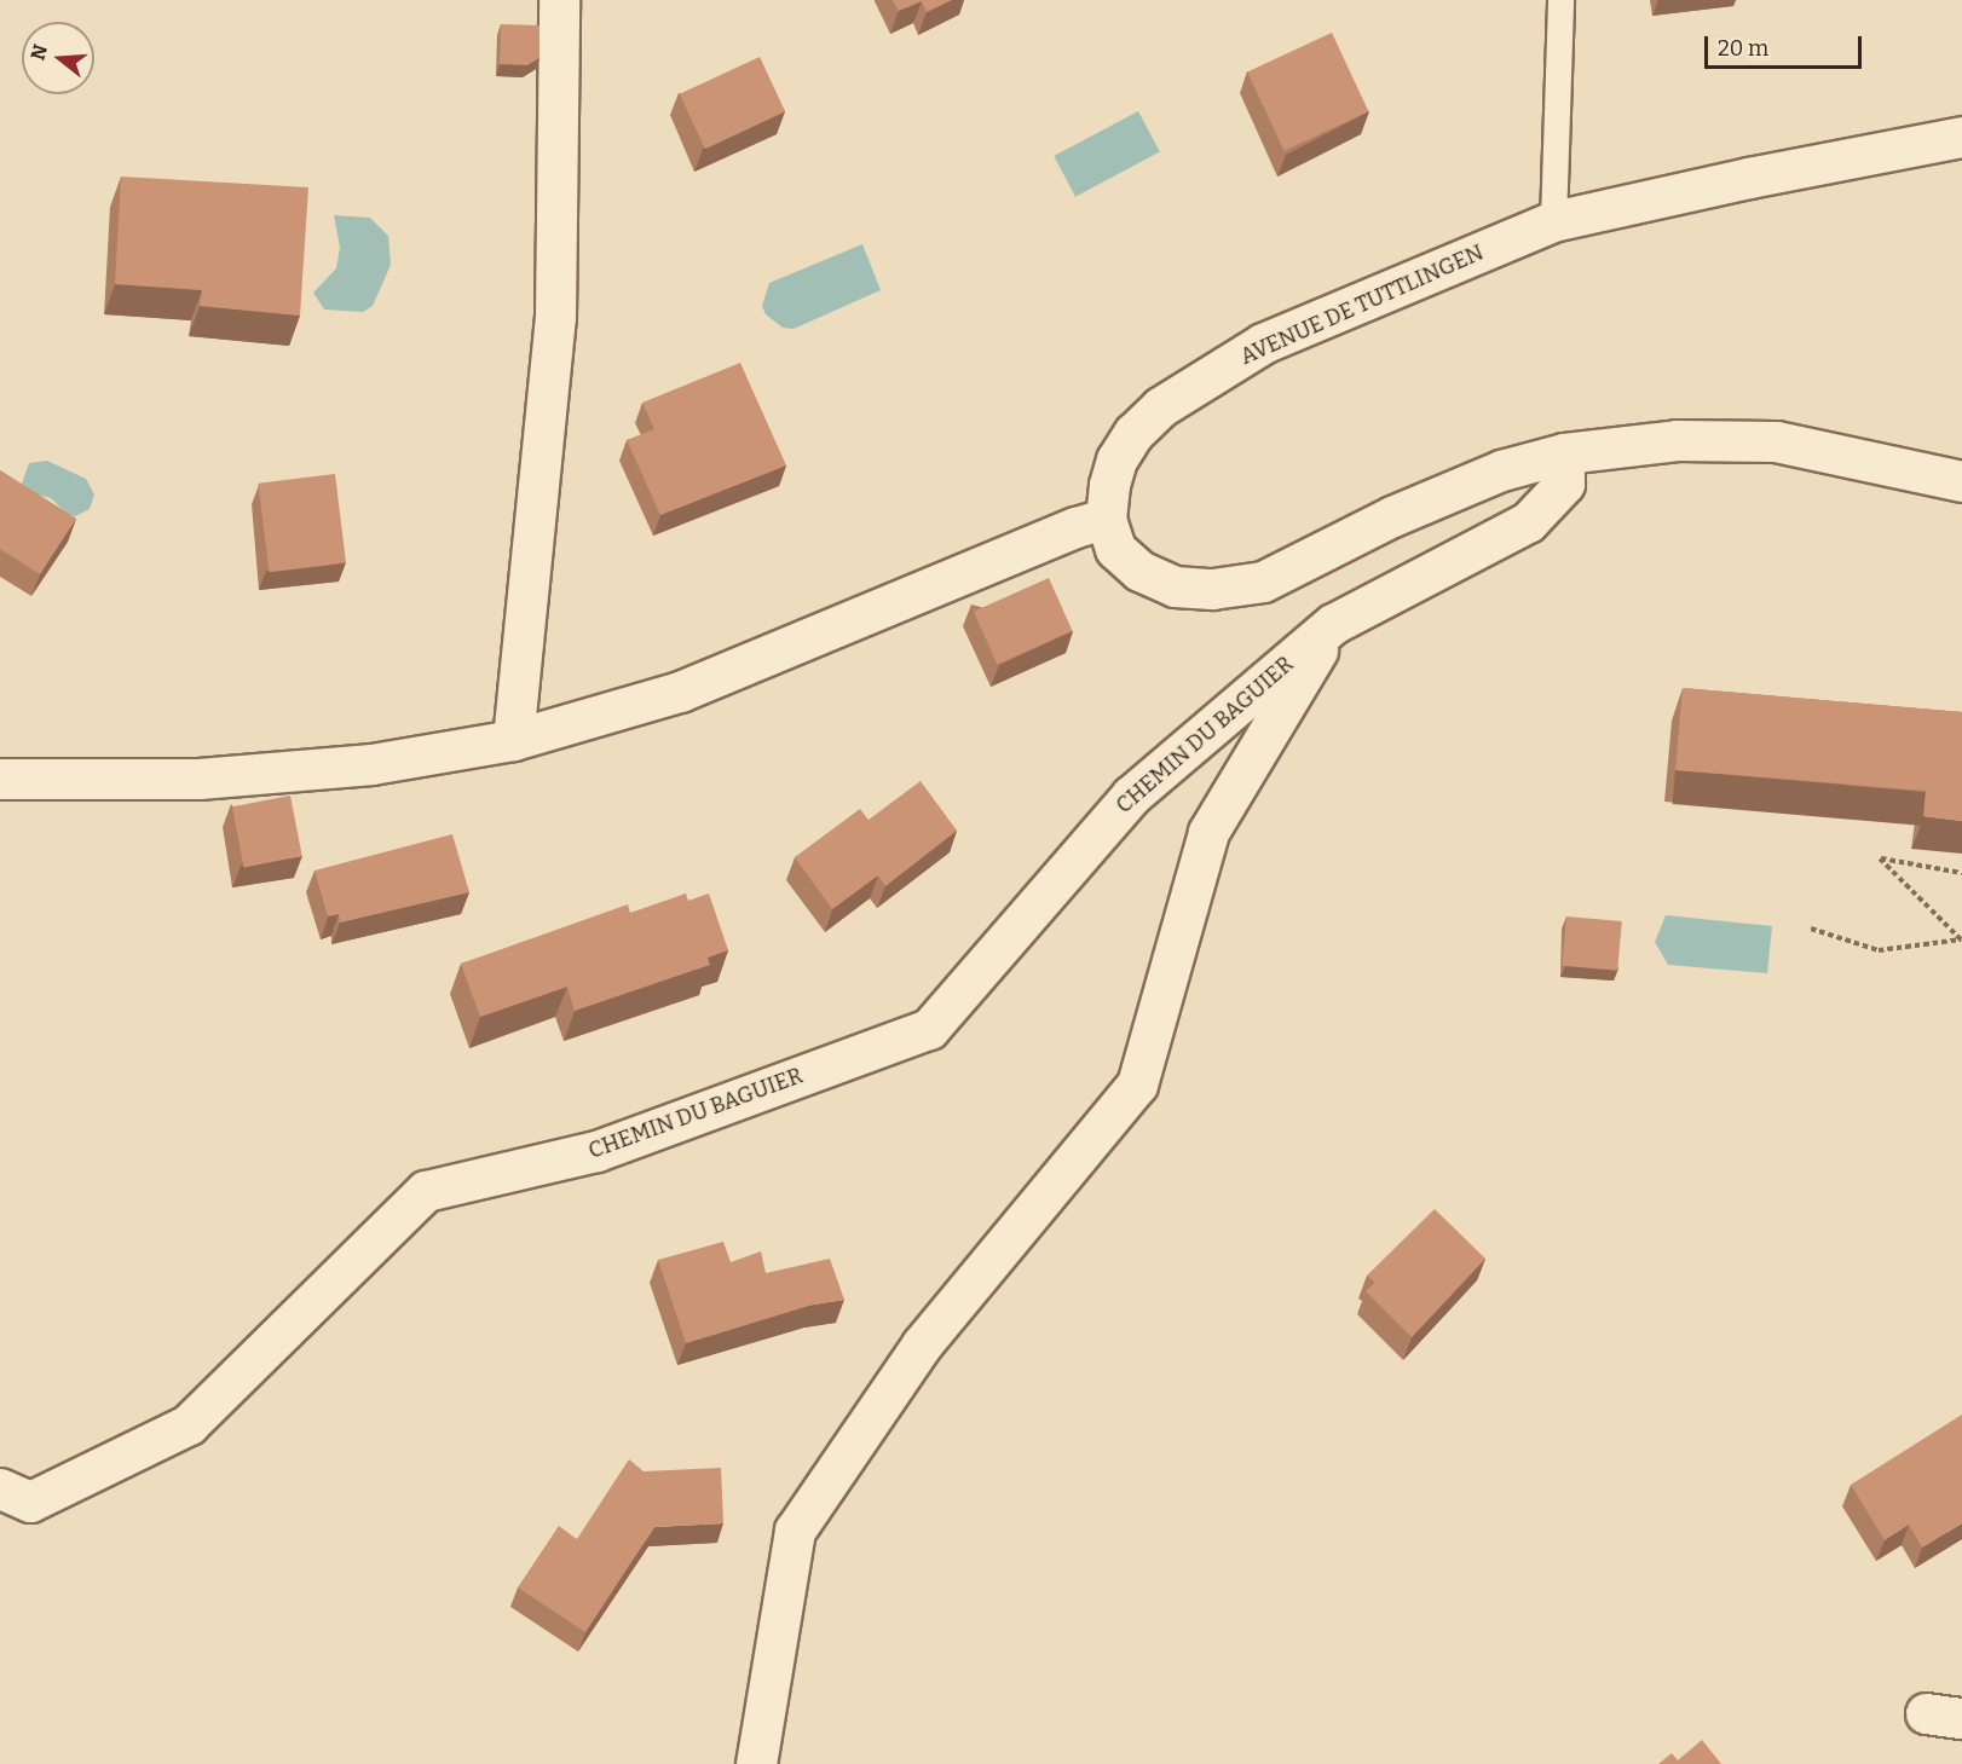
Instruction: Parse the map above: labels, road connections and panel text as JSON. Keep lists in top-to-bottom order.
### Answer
{
  "streets": {
    "street": ["AVENUE DE TUTTLINGEN", "CHEMIN DU BAGUIER"]
  },
  "crossings": [
    ["AVENUE DE TUTTLINGEN", "CHEMIN DU BAGUIER"]
  ],
  "scale_bar": "20 m",
  "north": "left"
}
